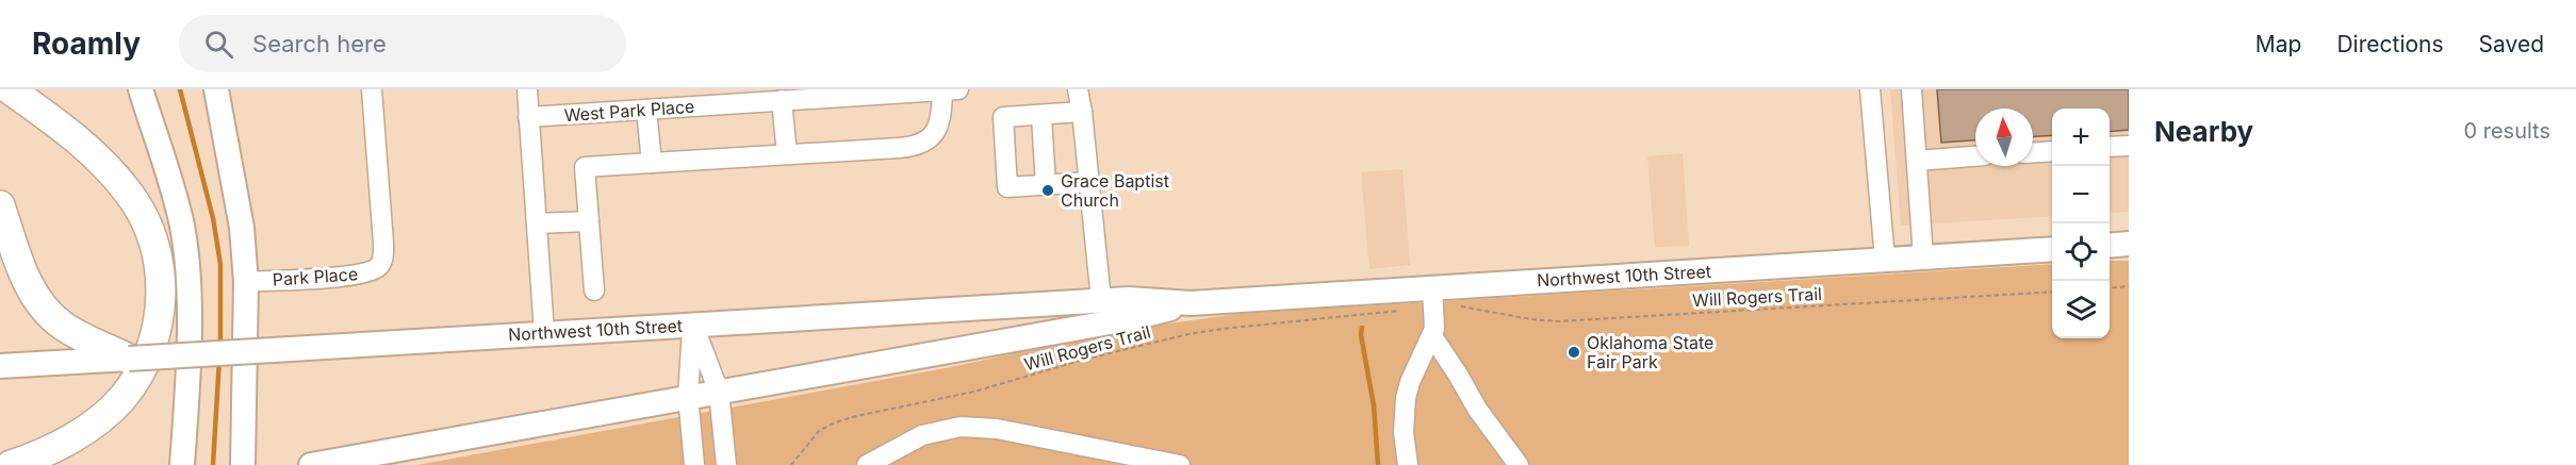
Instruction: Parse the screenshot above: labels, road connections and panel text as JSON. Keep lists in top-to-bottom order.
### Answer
{
  "streets": {
    "main road": ["Northwest 10th Street"],
    "street": ["West Park Place", "Park Place"],
    "path": ["Will Rogers Trail"]
  },
  "places": ["Grace Baptist Church", "Oklahoma State Fair Park"],
  "north": "top",
  "page": {
    "header": "Roamly",
    "search": "Search here",
    "nav": ["Map", "Directions", "Saved"],
    "heading": ["Nearby", "0 results"],
    "map_buttons": ["+", "−"]
  }
}
